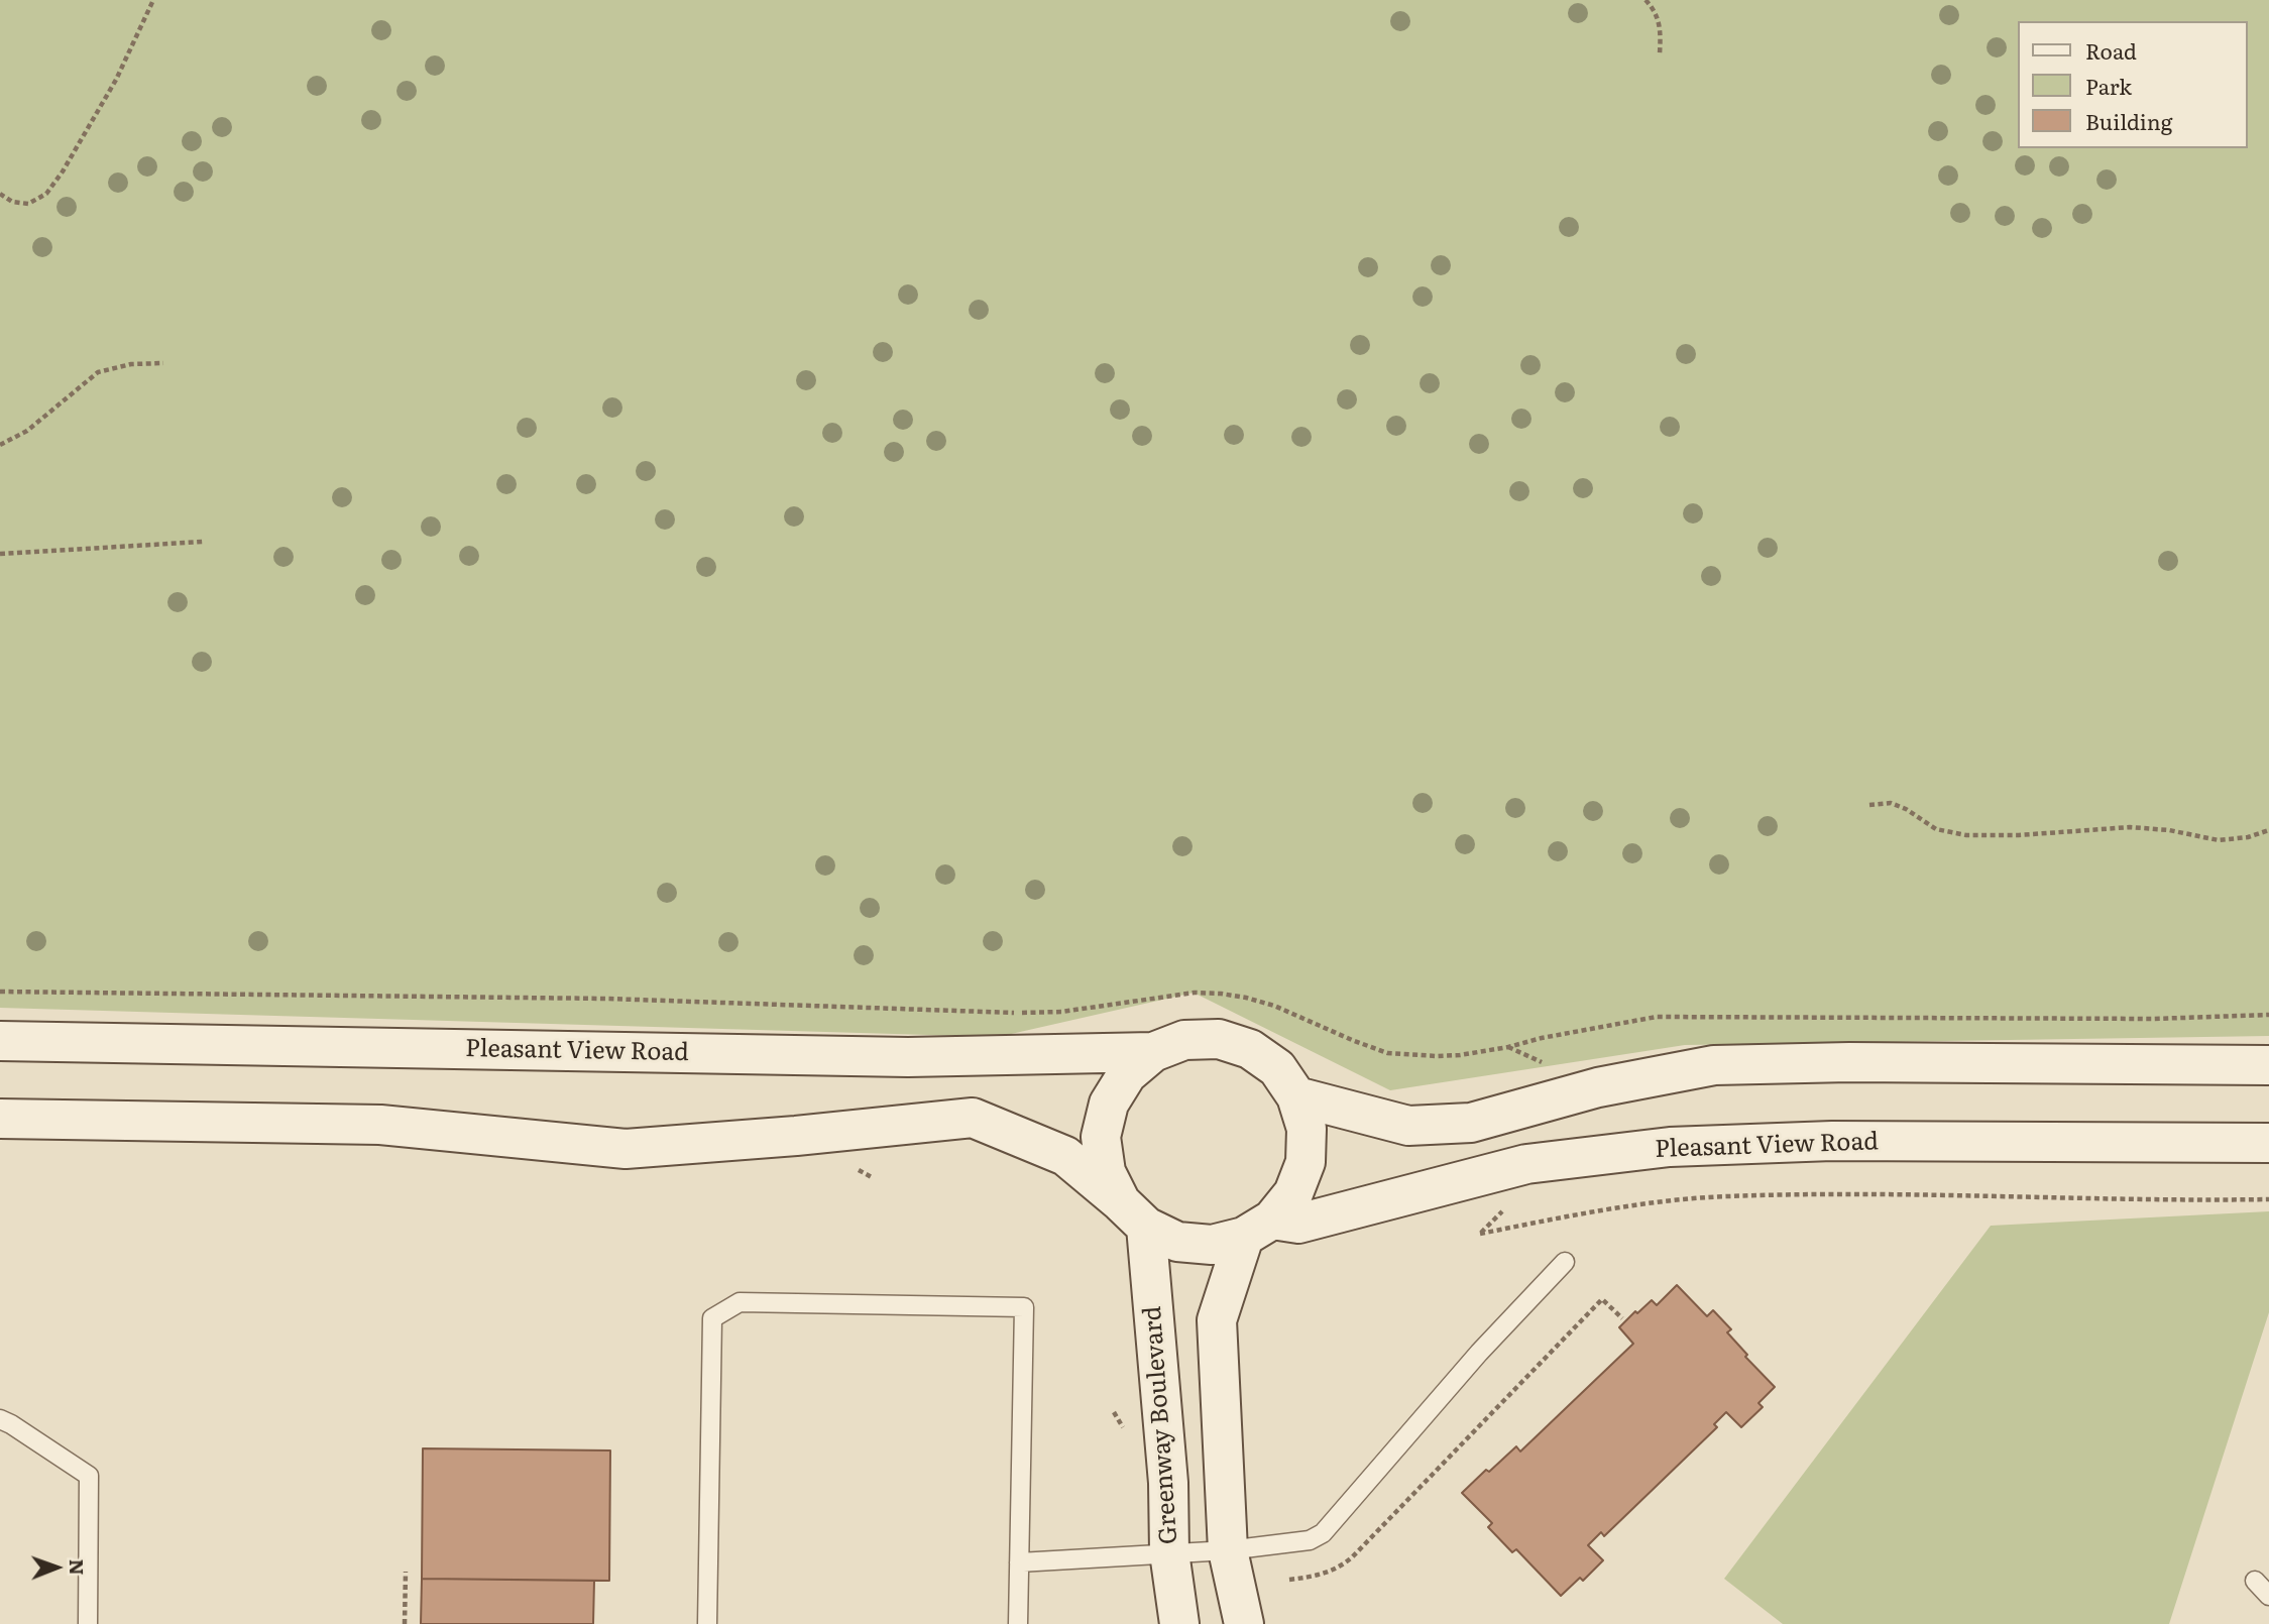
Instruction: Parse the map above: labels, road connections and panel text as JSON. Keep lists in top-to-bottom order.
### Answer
{
  "streets": {
    "main road": ["Pleasant View Road", "Greenway Boulevard"]
  },
  "crossings": [
    ["Pleasant View Road", "Greenway Boulevard"]
  ],
  "legend": ["Road", "Park", "Building"],
  "north": "right"
}
